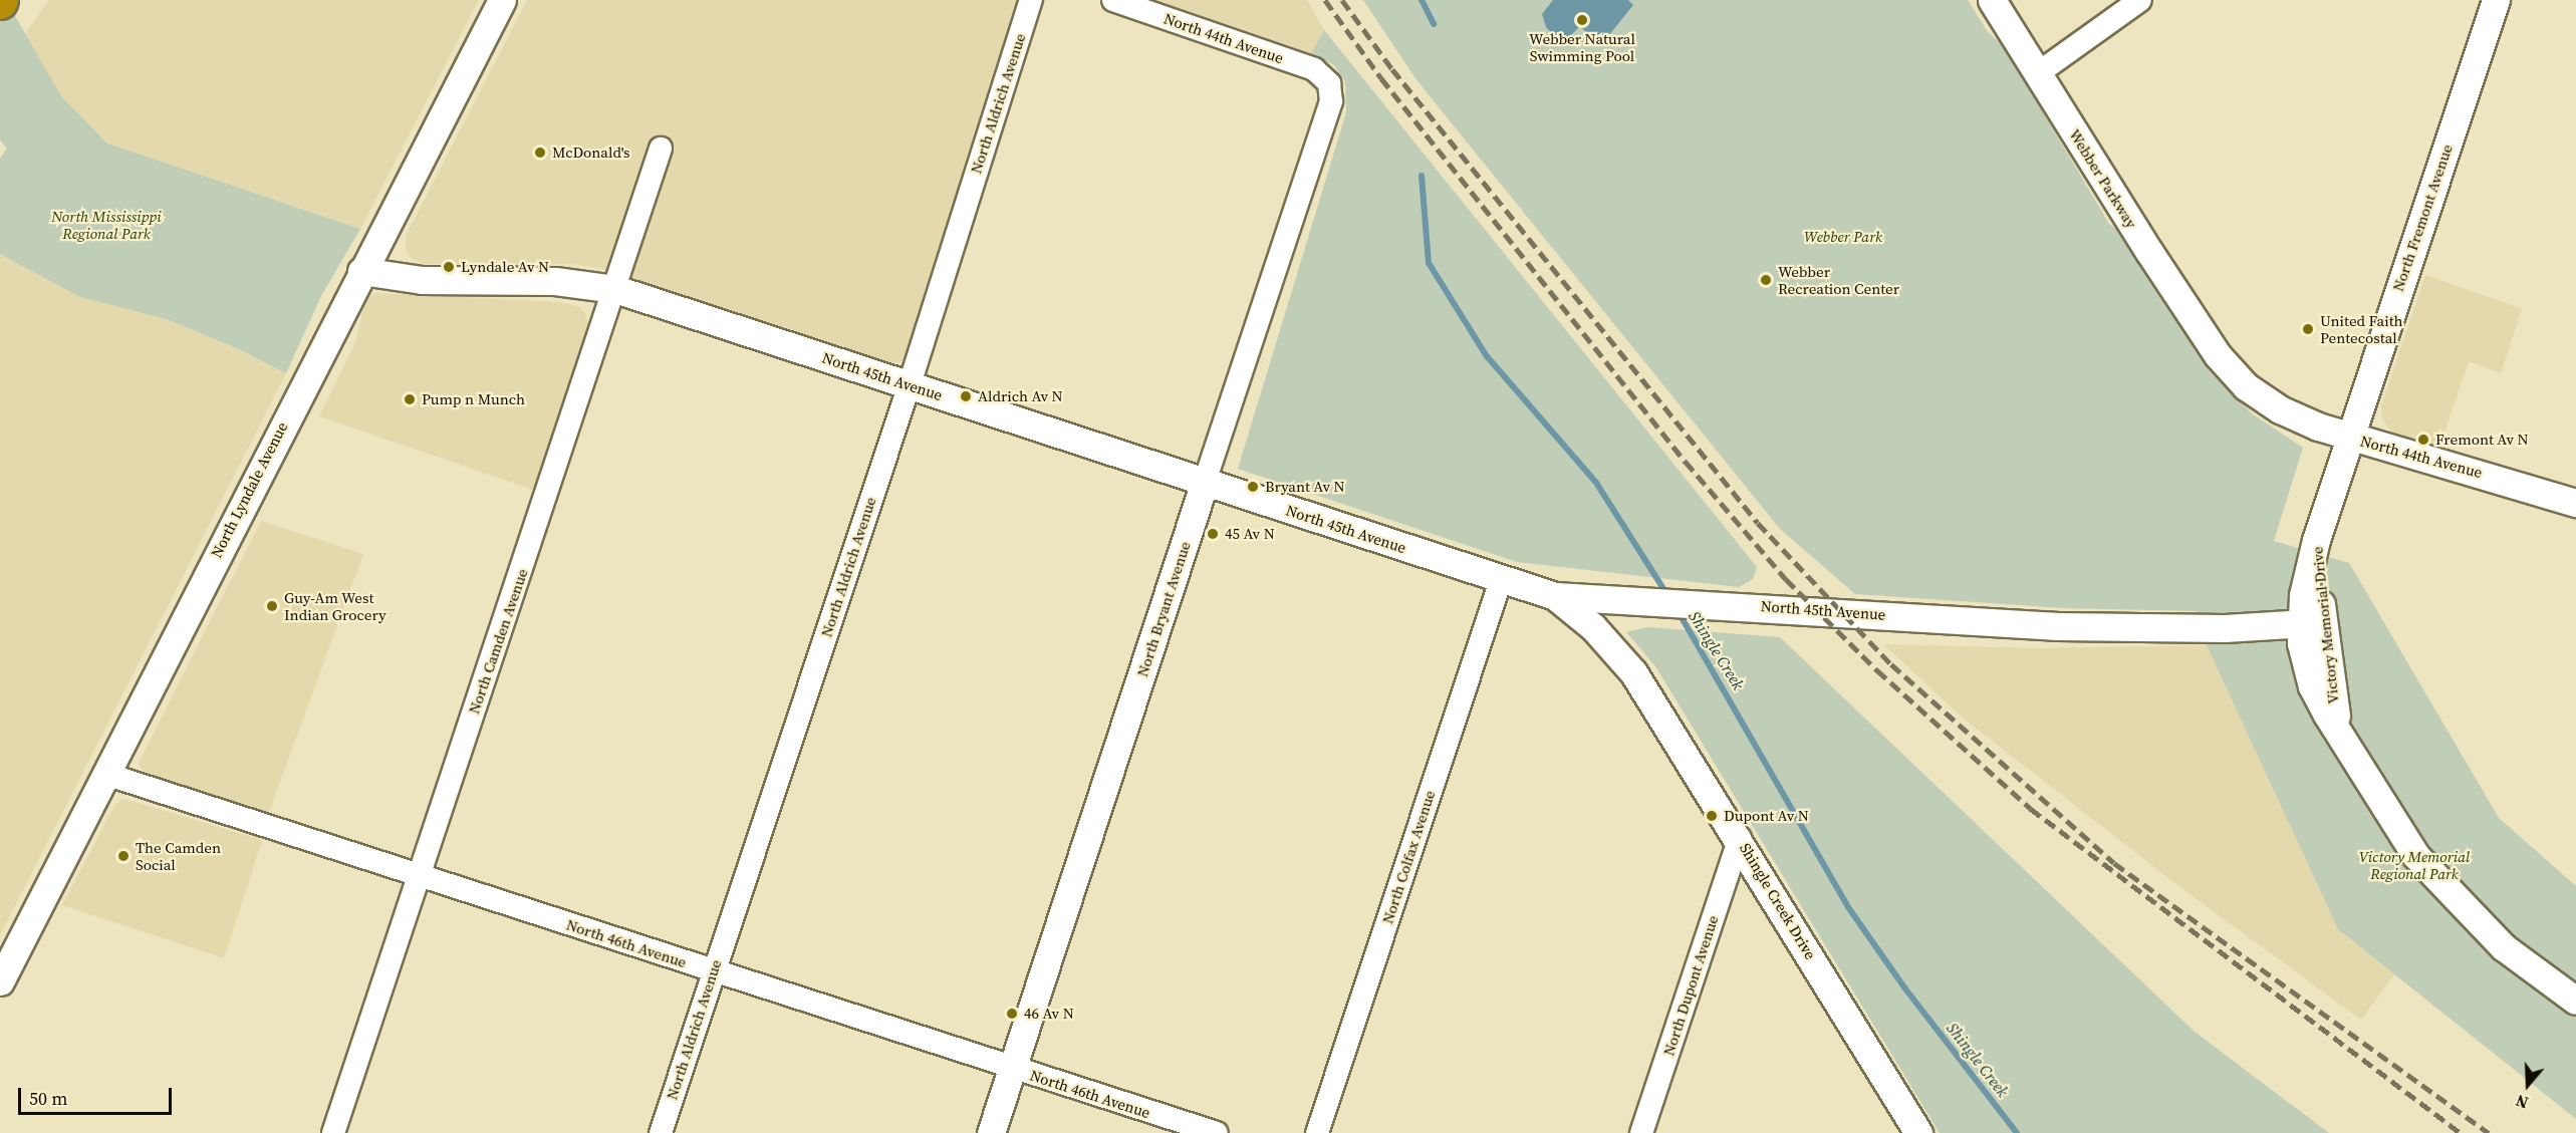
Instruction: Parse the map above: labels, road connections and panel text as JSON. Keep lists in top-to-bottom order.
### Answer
{
  "streets": {
    "street": [
      "North 44th Avenue",
      "North Aldrich Avenue",
      "Webber Parkway",
      "North Fremont Avenue",
      "North 45th Avenue",
      "North Lyndale Avenue",
      "North Bryant Avenue",
      "Victory Memorial Drive",
      "North Camden Avenue",
      "North Colfax Avenue",
      "Shingle Creek Drive",
      "North 46th Avenue",
      "North Dupont Avenue"
    ]
  },
  "crossings": [
    ["North 44th Avenue", "Webber Parkway"],
    ["North 44th Avenue", "North Fremont Avenue"],
    ["North 44th Avenue", "North Bryant Avenue"],
    ["North Aldrich Avenue", "North 45th Avenue"],
    ["North Aldrich Avenue", "North 46th Avenue"],
    ["North Fremont Avenue", "Victory Memorial Drive"],
    ["North 45th Avenue", "North Lyndale Avenue"],
    ["North 45th Avenue", "North Bryant Avenue"],
    ["North 45th Avenue", "Victory Memorial Drive"],
    ["North 45th Avenue", "North Camden Avenue"],
    ["North 45th Avenue", "North Colfax Avenue"],
    ["North 45th Avenue", "Shingle Creek Drive"],
    ["North Lyndale Avenue", "North 46th Avenue"],
    ["North Bryant Avenue", "North 46th Avenue"],
    ["North Camden Avenue", "North 46th Avenue"],
    ["Shingle Creek Drive", "North Dupont Avenue"]
  ],
  "water": ["Shingle Creek"],
  "parks": ["North Mississippi Regional Park", "Webber Park", "Victory Memorial Regional Park"],
  "places": [
    "Webber Natural Swimming Pool",
    "McDonald's",
    "Lyndale Av N",
    "Webber Recreation Center",
    "United Faith Pentecostal",
    "Aldrich Av N",
    "Pump n Munch",
    "Fremont Av N",
    "Bryant Av N",
    "45 Av N",
    "Guy-Am West Indian Grocery",
    "Dupont Av N",
    "The Camden Social",
    "46 Av N"
  ],
  "scale_bar": "50 m",
  "north": "bottom"
}
